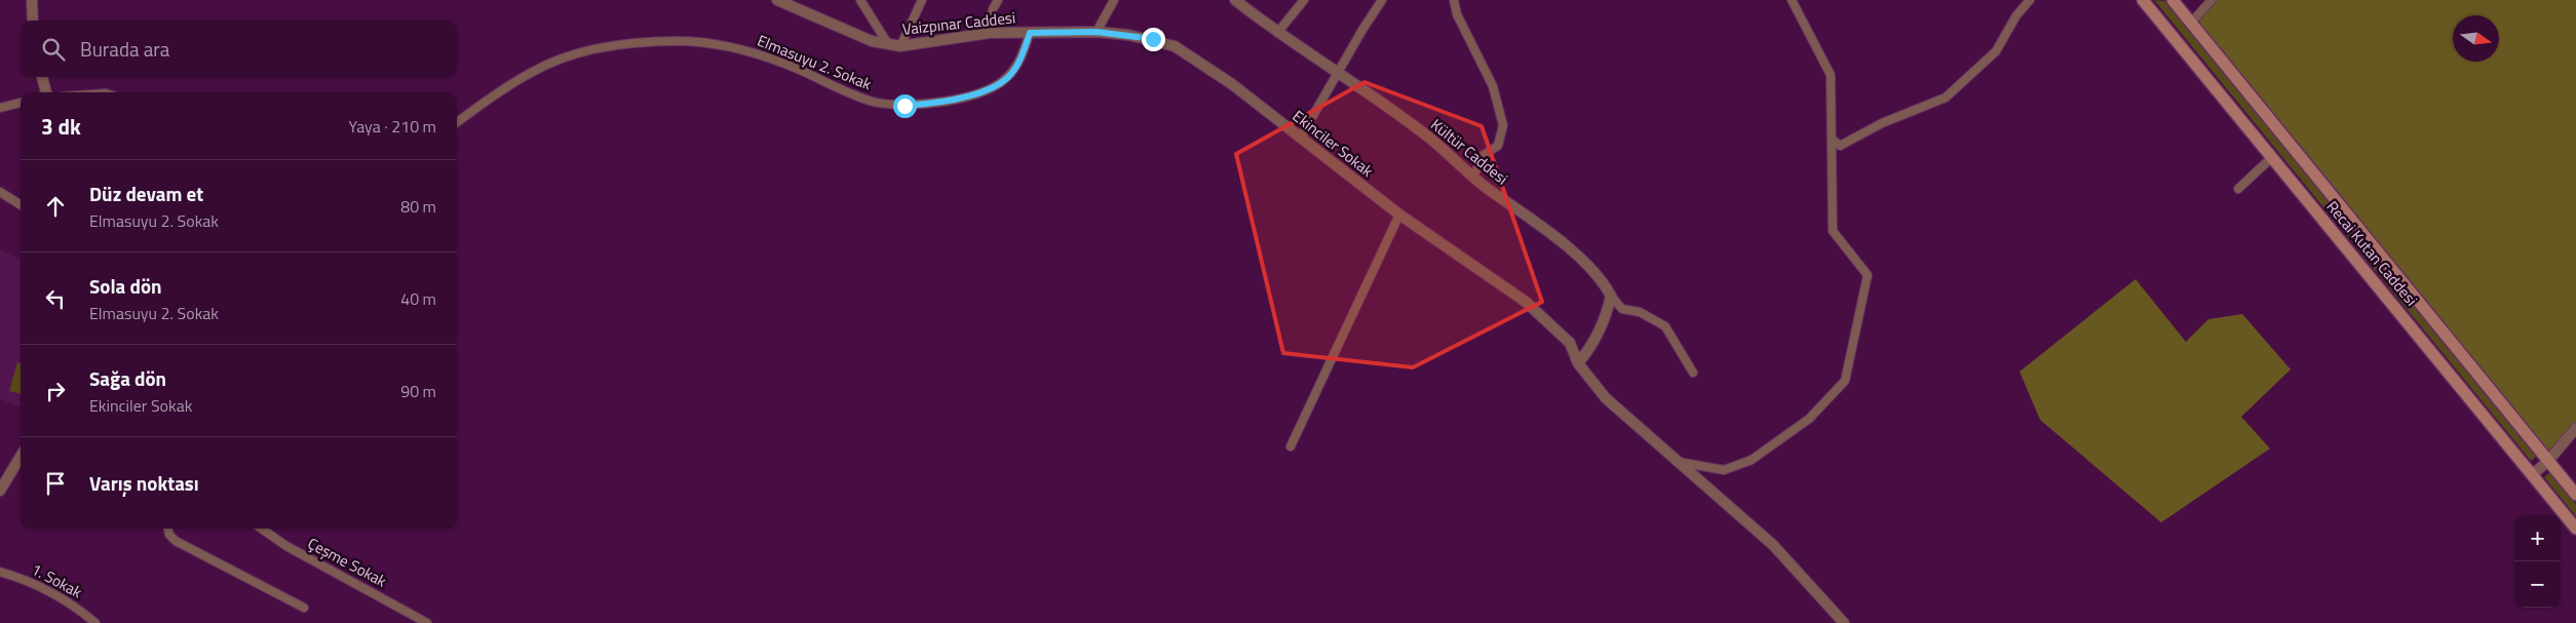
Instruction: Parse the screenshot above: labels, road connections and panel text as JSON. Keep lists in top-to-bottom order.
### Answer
{
  "streets": {
    "main road": ["Recai Kutan Caddesi"],
    "street": [
      "Vaizpınar Caddesi",
      "Elmasuyu 2. Sokak",
      "Ekinciler Sokak",
      "Kültür Caddesi",
      "Çeşme Sokak",
      "1. Sokak"
    ]
  },
  "crossings": [
    ["Vaizpınar Caddesi", "Elmasuyu 2. Sokak"],
    ["Vaizpınar Caddesi", "Ekinciler Sokak"],
    ["Elmasuyu 2. Sokak", "Ekinciler Sokak"]
  ],
  "north": "right",
  "page": {
    "search": "Burada ara",
    "heading": ["3 dk", "Yaya · 210 m"],
    "list": [
      ["Düz devam et", "Elmasuyu 2. Sokak", "80 m"],
      ["Sola dön", "Elmasuyu 2. Sokak", "40 m"],
      ["Sağa dön", "Ekinciler Sokak", "90 m"],
      "Varış noktası"
    ],
    "map_buttons": ["+", "−"]
  }
}
